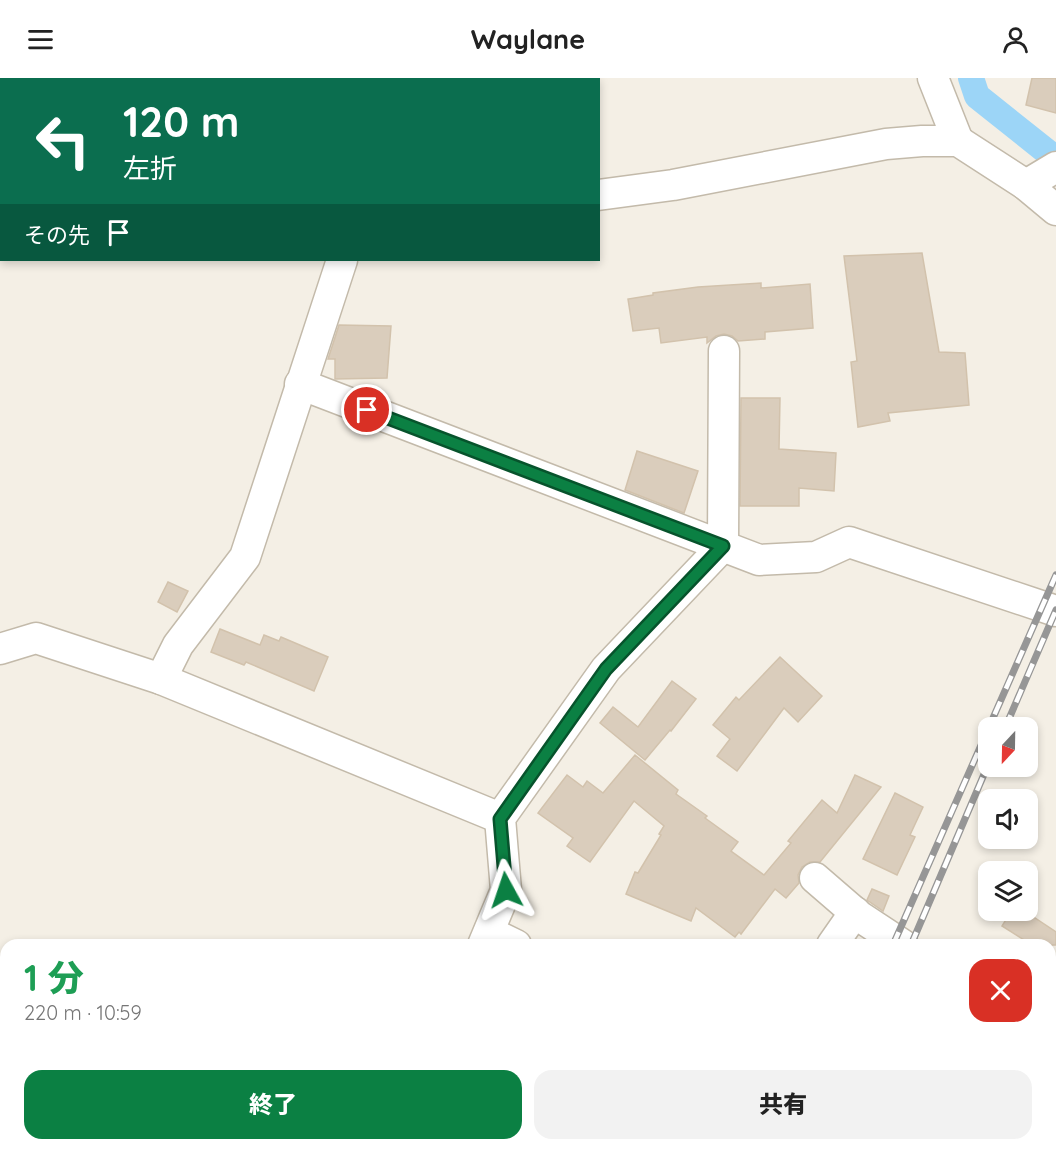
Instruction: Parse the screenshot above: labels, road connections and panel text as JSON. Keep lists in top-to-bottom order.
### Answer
{
  "north": "bottom",
  "page": {
    "header": "Waylane",
    "turn": ["120 m", "左折"],
    "then": "その先",
    "heading": ["1 分", "220 m · 10:59"],
    "buttons": ["終了", "共有"]
  }
}
